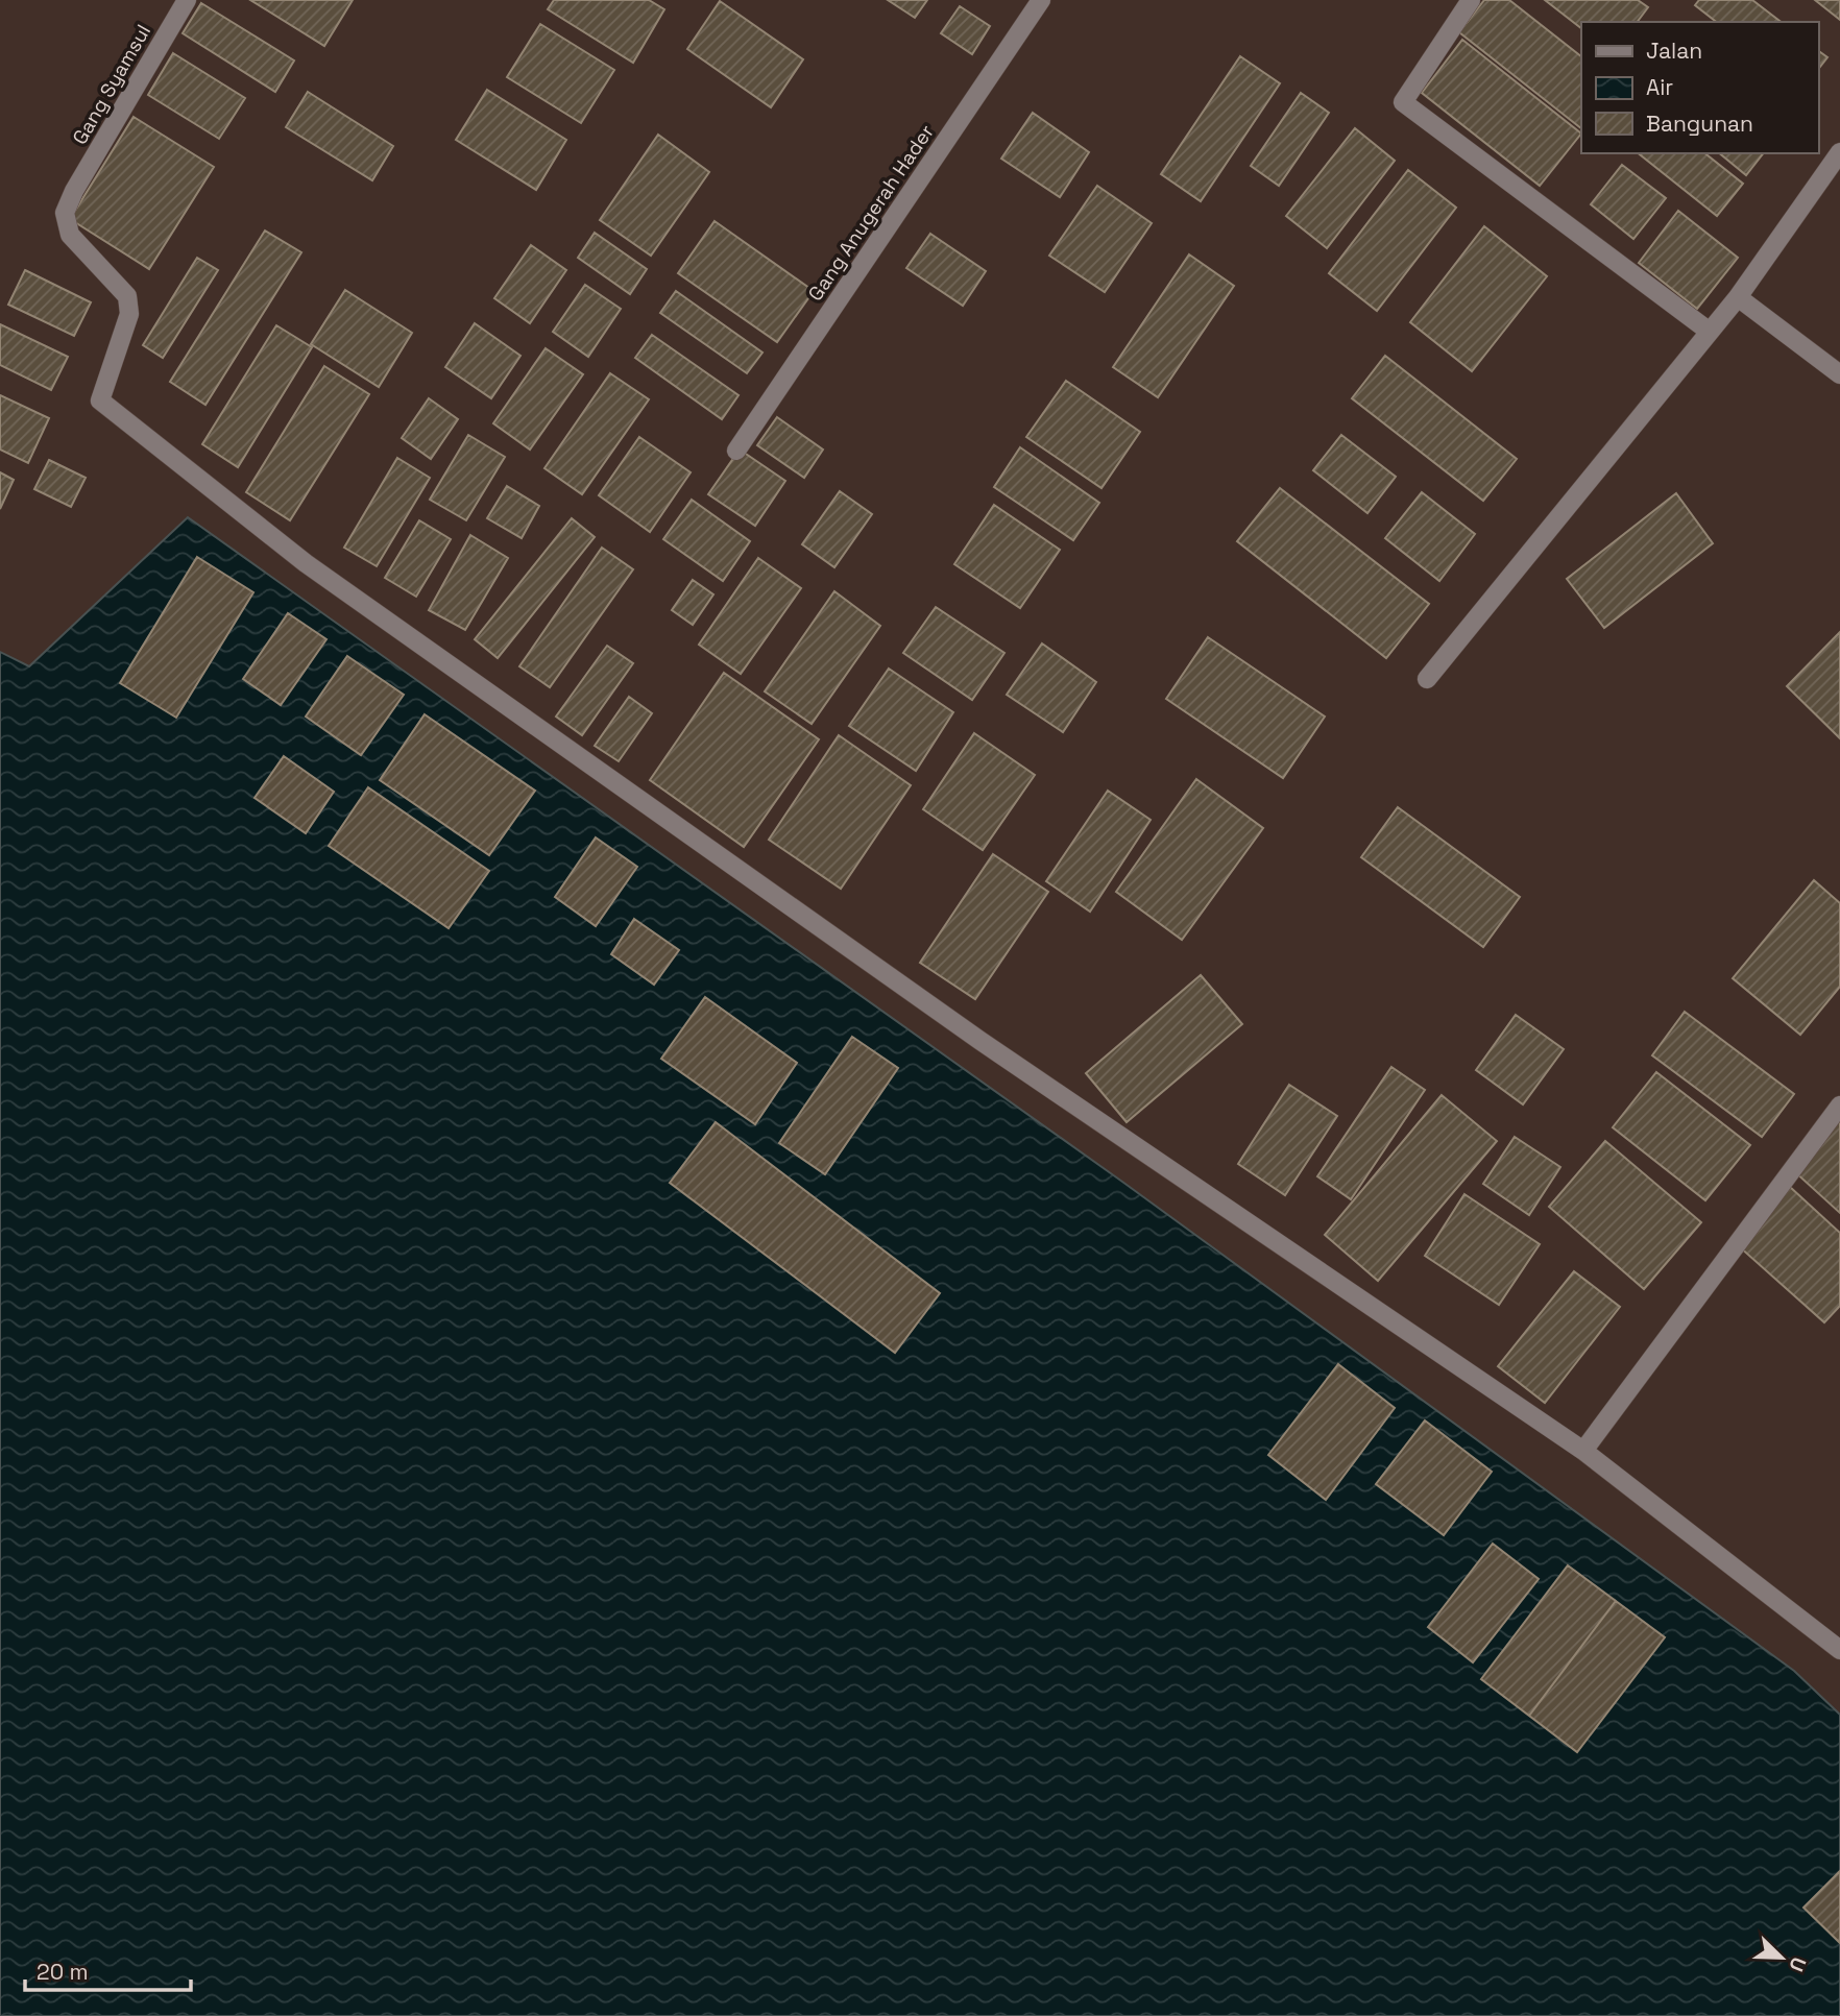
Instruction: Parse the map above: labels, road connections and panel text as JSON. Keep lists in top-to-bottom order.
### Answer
{
  "streets": {
    "street": ["Gang Syamsul", "Gang Anugerah Hader"]
  },
  "legend": ["Jalan", "Air", "Bangunan"],
  "scale_bar": "20 m",
  "north": "bottom right"
}
